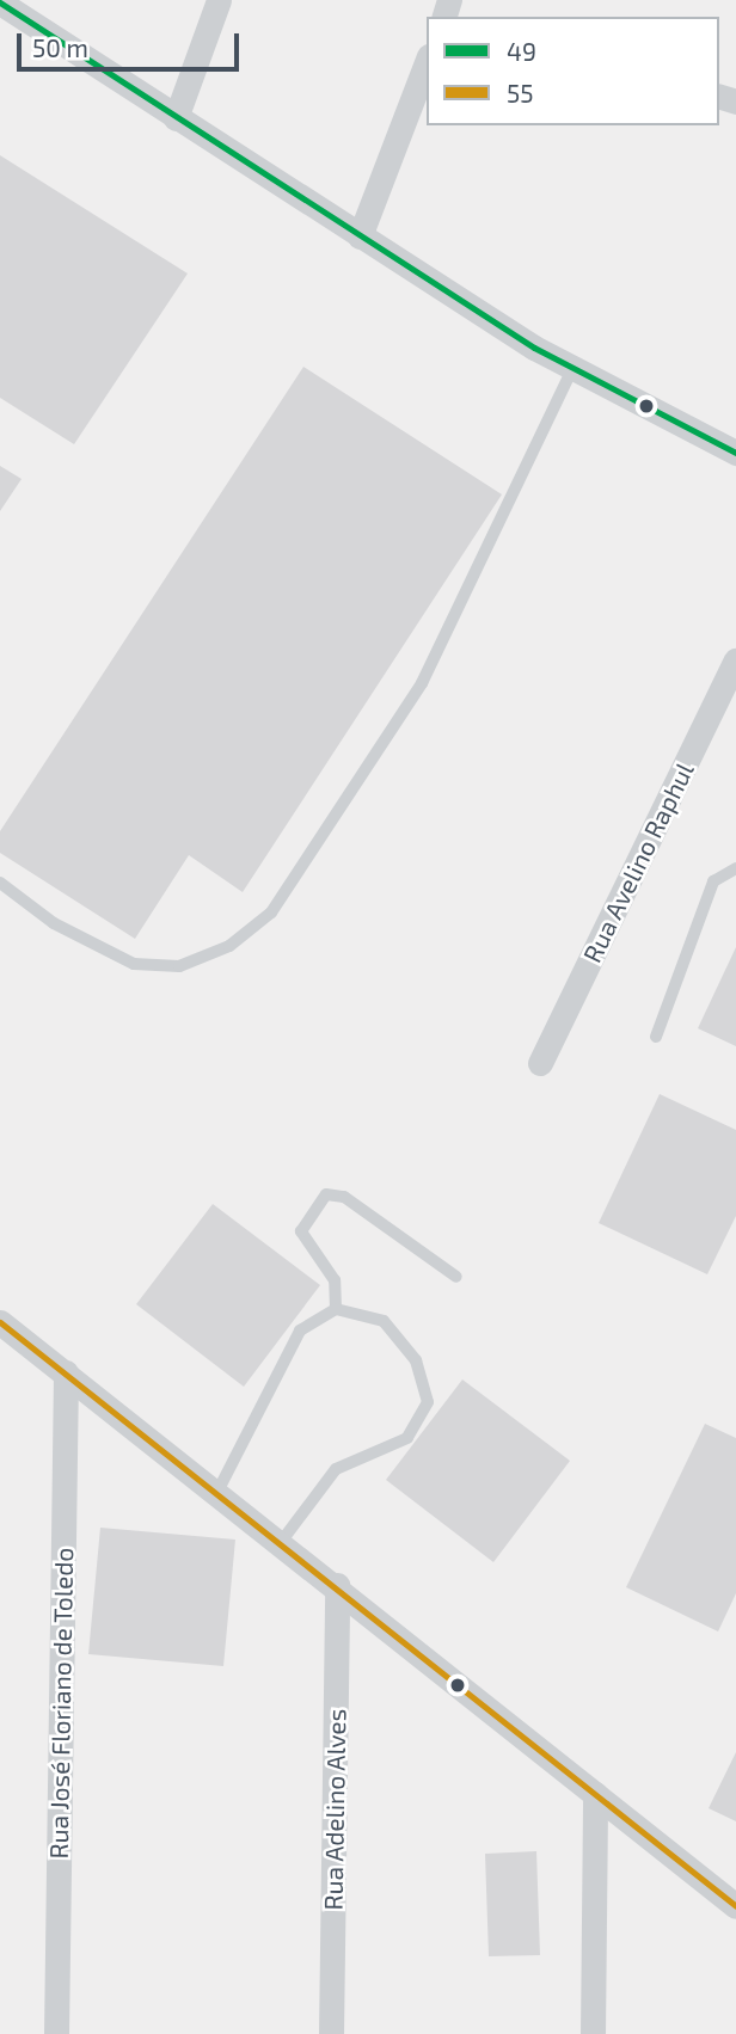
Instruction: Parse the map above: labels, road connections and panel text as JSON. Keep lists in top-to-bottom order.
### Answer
{
  "streets": {
    "street": ["Rua Avelino Raphul", "Rua José Floriano de Toledo", "Rua Adelino Alves"]
  },
  "lines": ["transit line 49", "transit line 55"],
  "legend": ["49", "55"],
  "scale_bar": "50 m"
}
